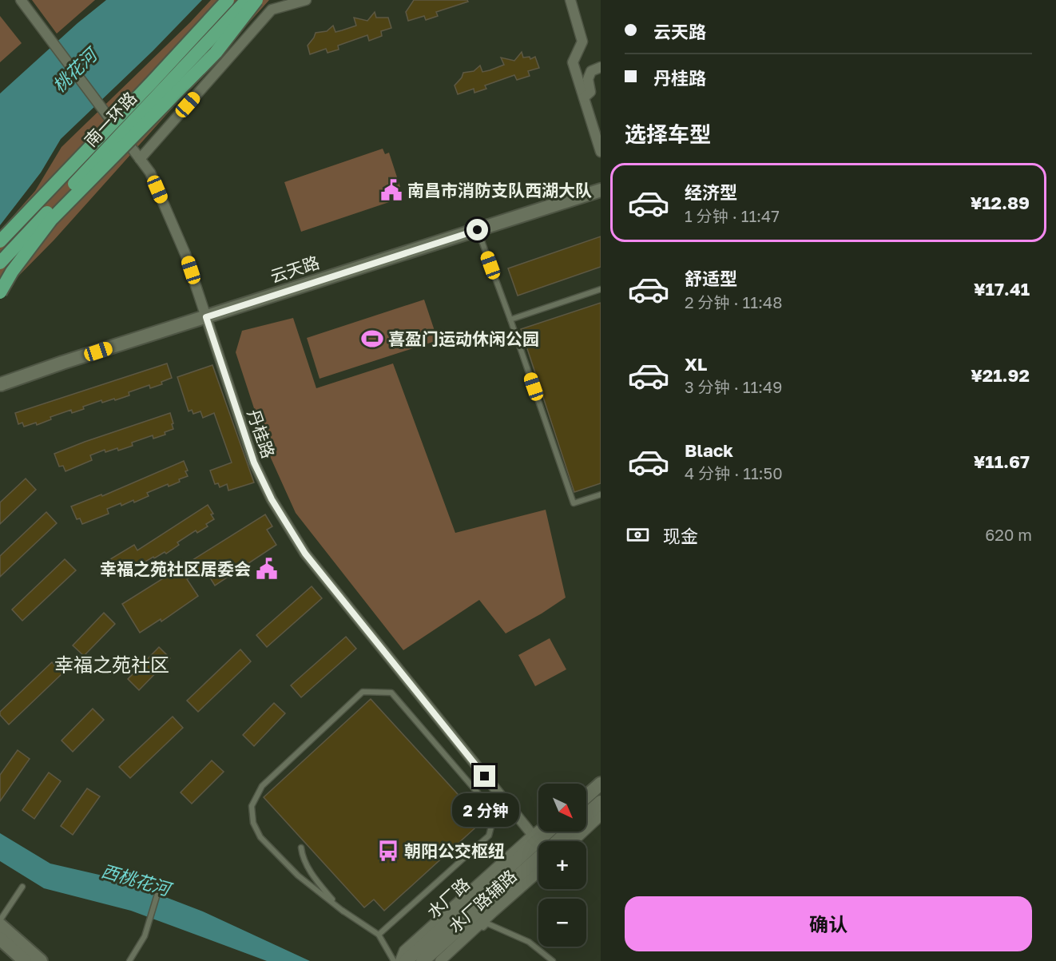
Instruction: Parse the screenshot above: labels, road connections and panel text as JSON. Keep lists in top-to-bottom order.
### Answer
{
  "streets": {
    "highway": ["南一环路"],
    "street": [
      "云天路",
      "丹桂路",
      "水厂路",
      "水厂路辅路"
    ]
  },
  "crossings": [
    ["云天路", "丹桂路"]
  ],
  "districts": ["幸福之苑社区"],
  "water": ["桃花河", "西桃花河"],
  "places": {
    "public building": ["南昌市消防支队西湖大队", "幸福之苑社区居委会"],
    "sports": ["喜盈门运动休闲公园"],
    "bus stop": ["朝阳公交枢纽"]
  },
  "north": "bottom right",
  "page": {
    "banner": ["云天路", "丹桂路"],
    "heading": "选择车型",
    "list": [
      {
        "name": "经济型",
        "note": "1 分钟 · 11:47",
        "value": "¥12.89"
      },
      {
        "name": "舒适型",
        "note": "2 分钟 · 11:48",
        "value": "¥17.41"
      },
      {
        "name": "XL",
        "note": "3 分钟 · 11:49",
        "value": "¥21.92"
      },
      {
        "name": "Black",
        "note": "4 分钟 · 11:50",
        "value": "¥11.67"
      }
    ],
    "pay": ["现金", "620 m"],
    "map_buttons": ["+", "−"],
    "bubble": "2 分钟",
    "buttons": "确认"
  }
}
